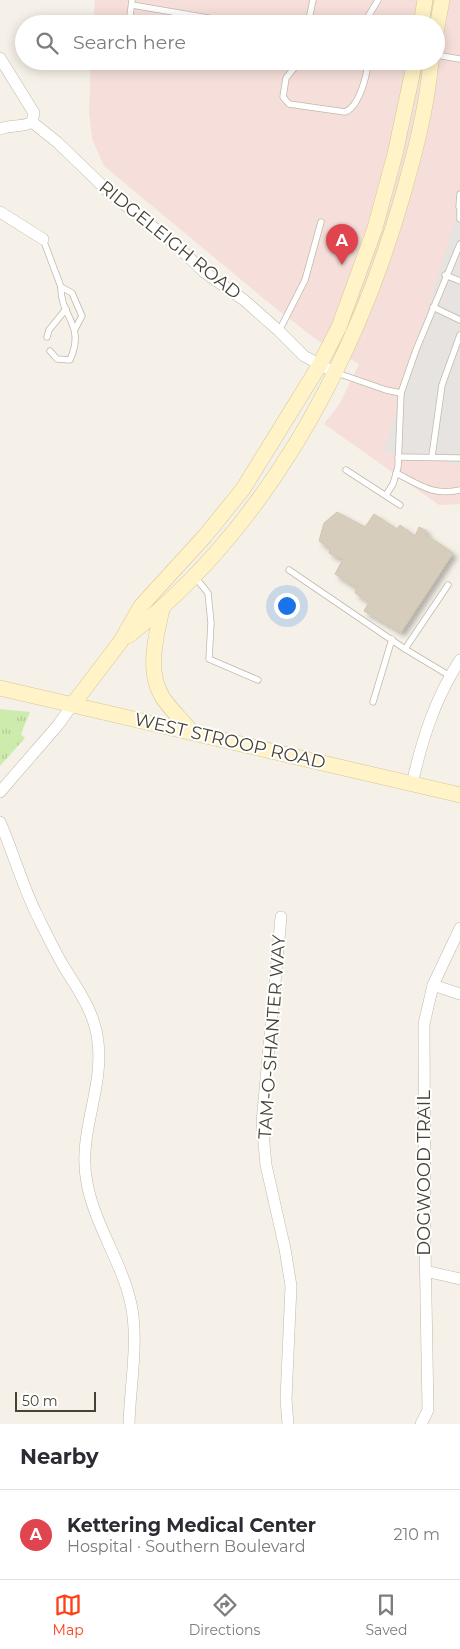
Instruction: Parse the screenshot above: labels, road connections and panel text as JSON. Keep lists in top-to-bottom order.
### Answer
{
  "streets": {
    "street": [
      "RIDGELEIGH ROAD",
      "WEST STROOP ROAD",
      "TAM-O-SHANTER WAY",
      "DOGWOOD TRAIL"
    ]
  },
  "scale_bar": "50 m",
  "page": {
    "search": "Search here",
    "pins": "A",
    "scale": "50 m",
    "heading": "Nearby",
    "list": [
      {
        "mark": "A",
        "name": "Kettering Medical Center",
        "note": "Hospital · Southern Boulevard",
        "value": "210 m"
      }
    ],
    "nav": ["Map", "Directions", "Saved"]
  }
}
